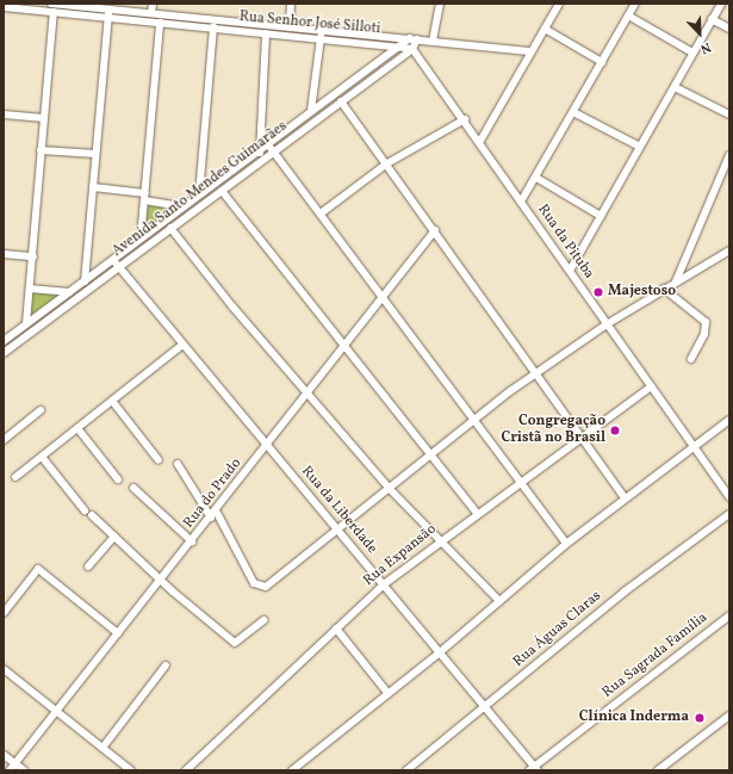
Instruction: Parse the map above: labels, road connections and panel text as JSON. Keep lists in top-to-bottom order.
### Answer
{
  "streets": {
    "street": [
      "Rua Senhor José Silloti",
      "Avenida Santo Mendes Guimarães",
      "Rua da Pituba",
      "Rua do Prado",
      "Rua da Liberdade",
      "Rua Expansão",
      "Rua Águas Claras",
      "Rua Sagrada Família"
    ]
  },
  "crossings": [
    ["Rua Senhor José Silloti", "Avenida Santo Mendes Guimarães"],
    ["Rua Senhor José Silloti", "Rua da Pituba"],
    ["Avenida Santo Mendes Guimarães", "Rua da Pituba"],
    ["Avenida Santo Mendes Guimarães", "Rua da Liberdade"],
    ["Rua da Pituba", "Rua Expansão"],
    ["Rua do Prado", "Rua da Liberdade"],
    ["Rua da Liberdade", "Rua Expansão"],
    ["Rua da Liberdade", "Rua Águas Claras"],
    ["Rua da Liberdade", "Rua Sagrada Família"]
  ],
  "places": ["Majestoso", "Congregação Cristã no Brasil", "Clínica Inderma"],
  "north": "bottom right"
}
